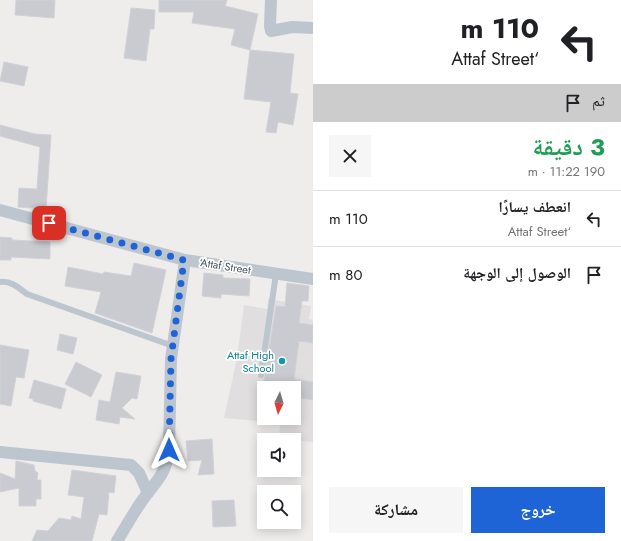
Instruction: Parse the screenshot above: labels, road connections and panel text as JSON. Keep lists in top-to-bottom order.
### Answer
{
  "streets": {
    "street": ["‘Attaf Street"]
  },
  "places": ["Attaf High School"],
  "north": "bottom",
  "page": {
    "turn": ["110 m", "‘Attaf Street"],
    "then": "ثم",
    "heading": ["3 دقيقة", "190 m · 11:22"],
    "list": [
      {
        "name": "انعطف يسارًا",
        "note": "‘Attaf Street",
        "value": "110 m"
      },
      {
        "name": "الوصول إلى الوجهة",
        "value": "80 m"
      }
    ],
    "buttons": ["خروج", "مشاركة"]
  }
}
